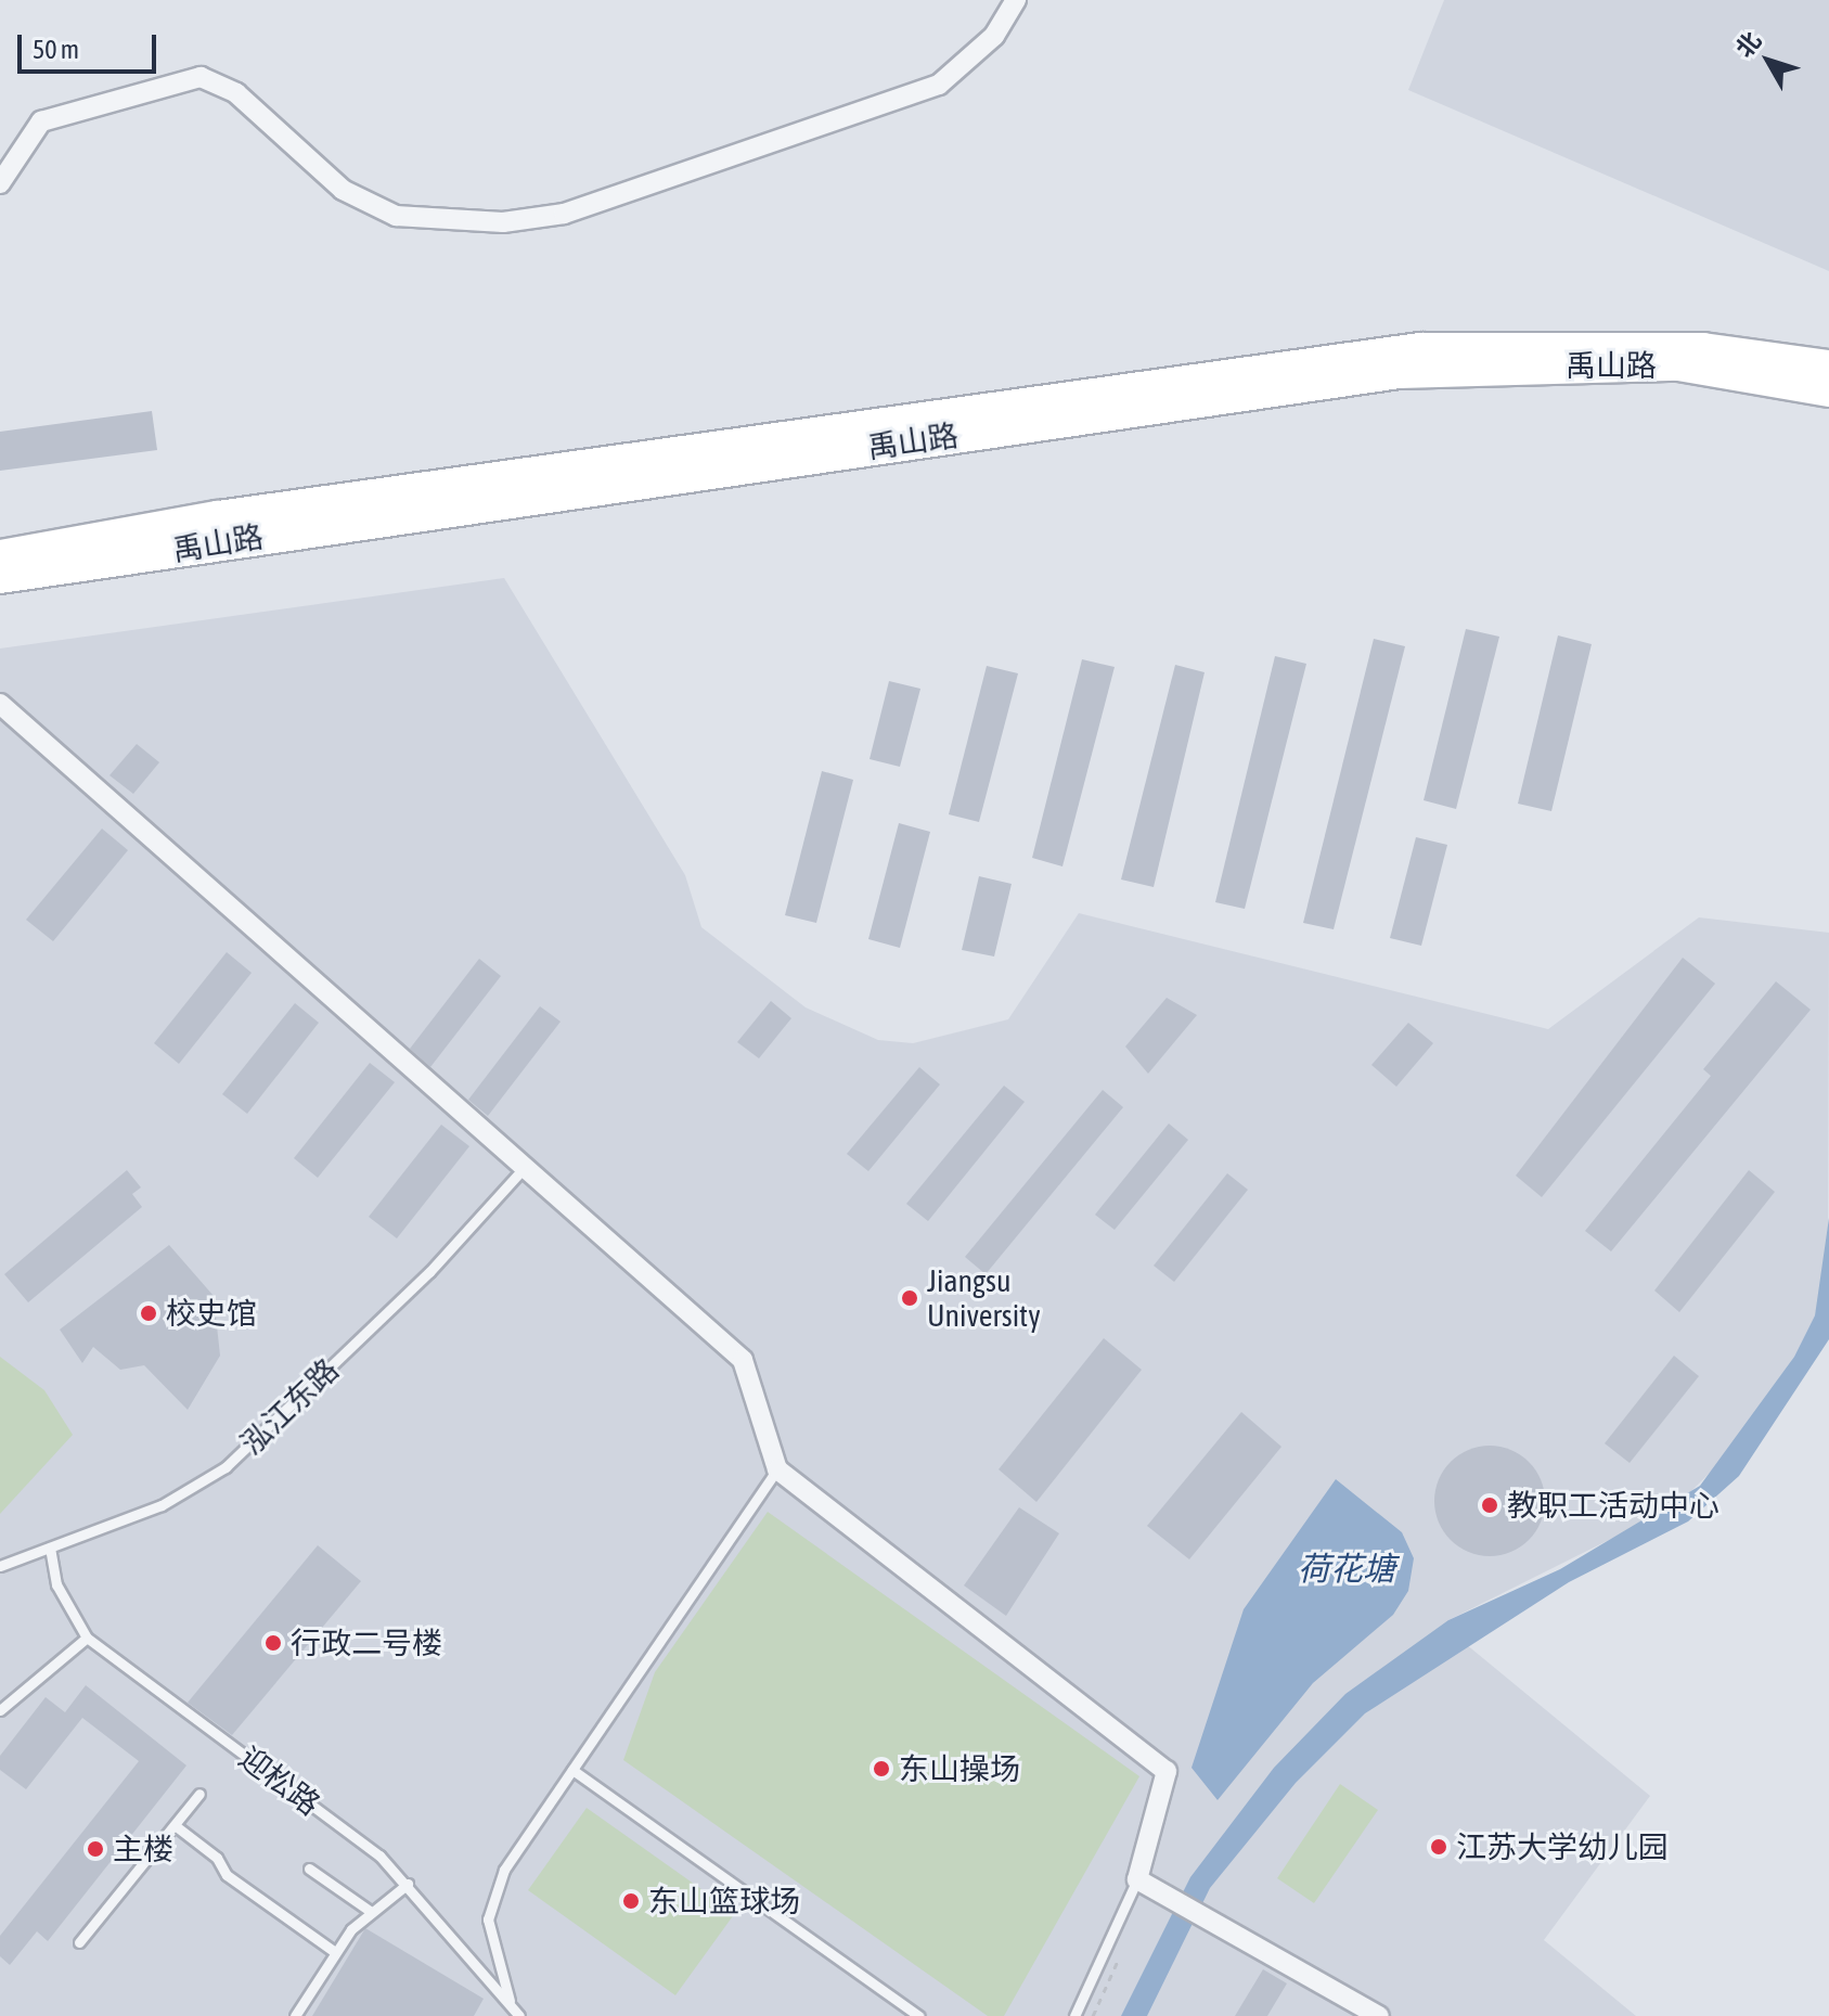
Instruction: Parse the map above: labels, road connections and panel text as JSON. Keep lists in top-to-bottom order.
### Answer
{
  "streets": {
    "main road": ["禹山路"],
    "lane": ["泓江东路", "迎松路"]
  },
  "crossings": [
    ["泓江东路", "迎松路"]
  ],
  "water": ["荷花塘"],
  "places": [
    "Jiangsu University",
    "校史馆",
    "教职工活动中心",
    "行政二号楼",
    "东山操场",
    "江苏大学幼儿园",
    "主楼",
    "东山篮球场"
  ],
  "scale_bar": "50 m",
  "north": "top left"
}
